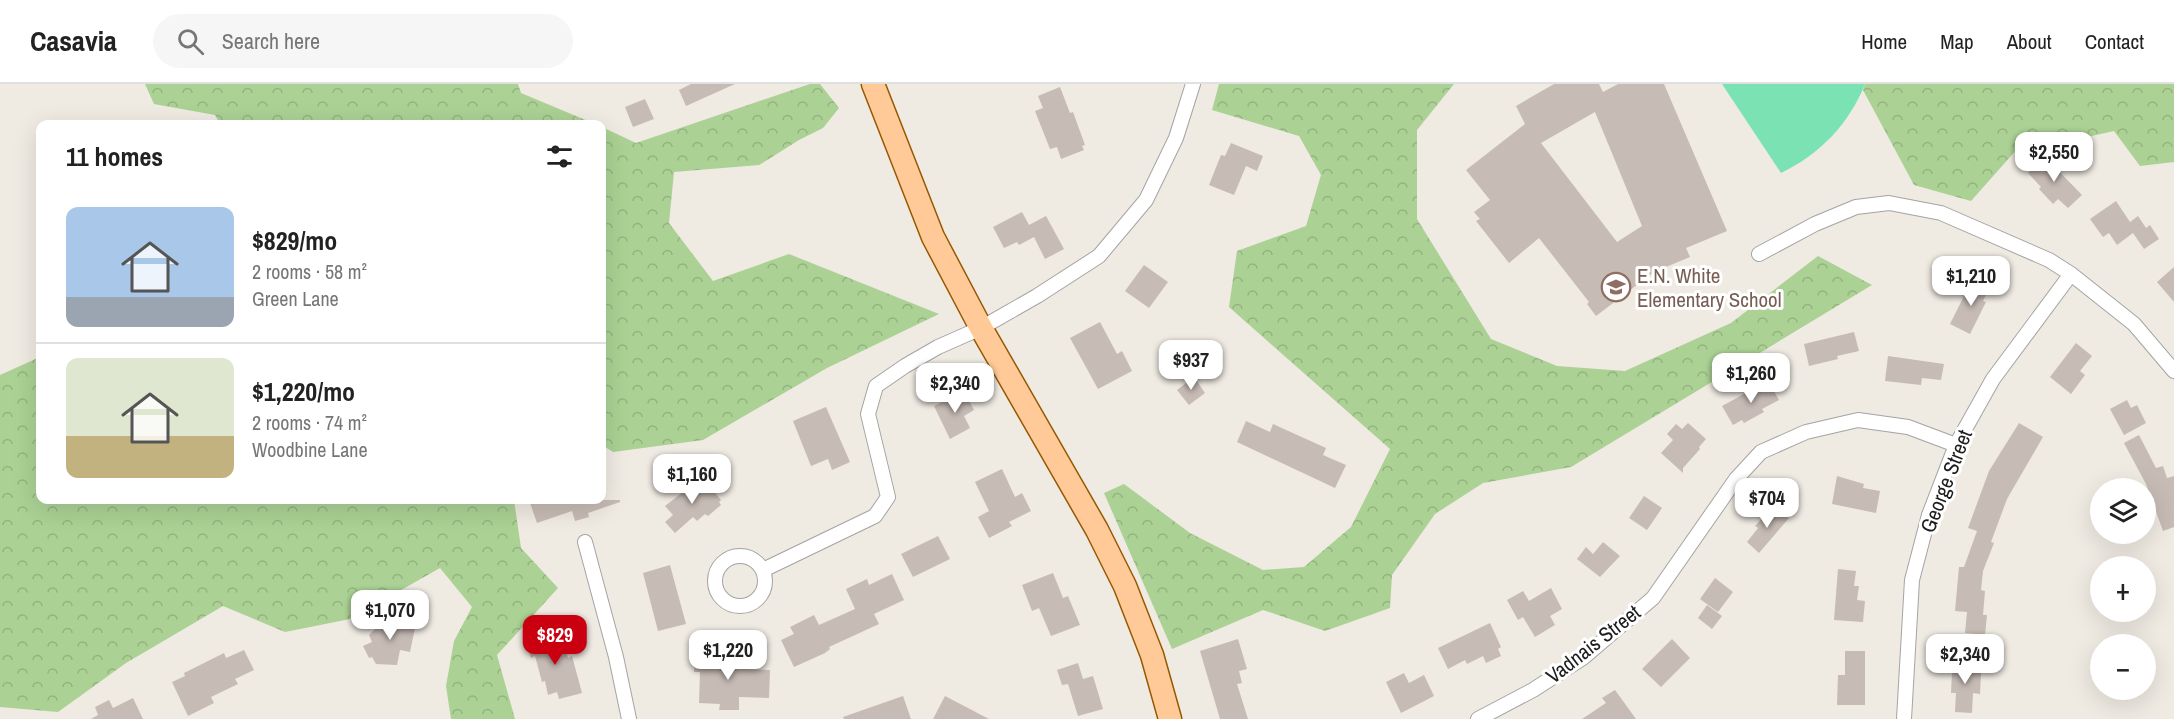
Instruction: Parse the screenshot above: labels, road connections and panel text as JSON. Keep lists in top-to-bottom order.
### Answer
{
  "streets": {
    "street": ["George Street", "Vadnais Street"]
  },
  "crossings": [
    ["George Street", "Vadnais Street"]
  ],
  "places": {
    "school or university": ["E.N. White Elementary School"]
  },
  "page": {
    "header": "Casavia",
    "search": "Search here",
    "nav": [
      "Home",
      "Map",
      "About",
      "Contact"
    ],
    "heading": "11 homes",
    "price": [
      "$2,550",
      "$1,210",
      "$937",
      "$1,260",
      "$2,340",
      "$1,160",
      "$704",
      "$1,070",
      "$829",
      "$1,220",
      "$2,340"
    ],
    "list": [
      {
        "name": "$829/mo",
        "note": "2 rooms · 58 m² · Green Lane"
      },
      {
        "name": "$1,220/mo",
        "note": "2 rooms · 74 m² · Woodbine Lane"
      }
    ],
    "map_buttons": ["+", "−"]
  }
}
